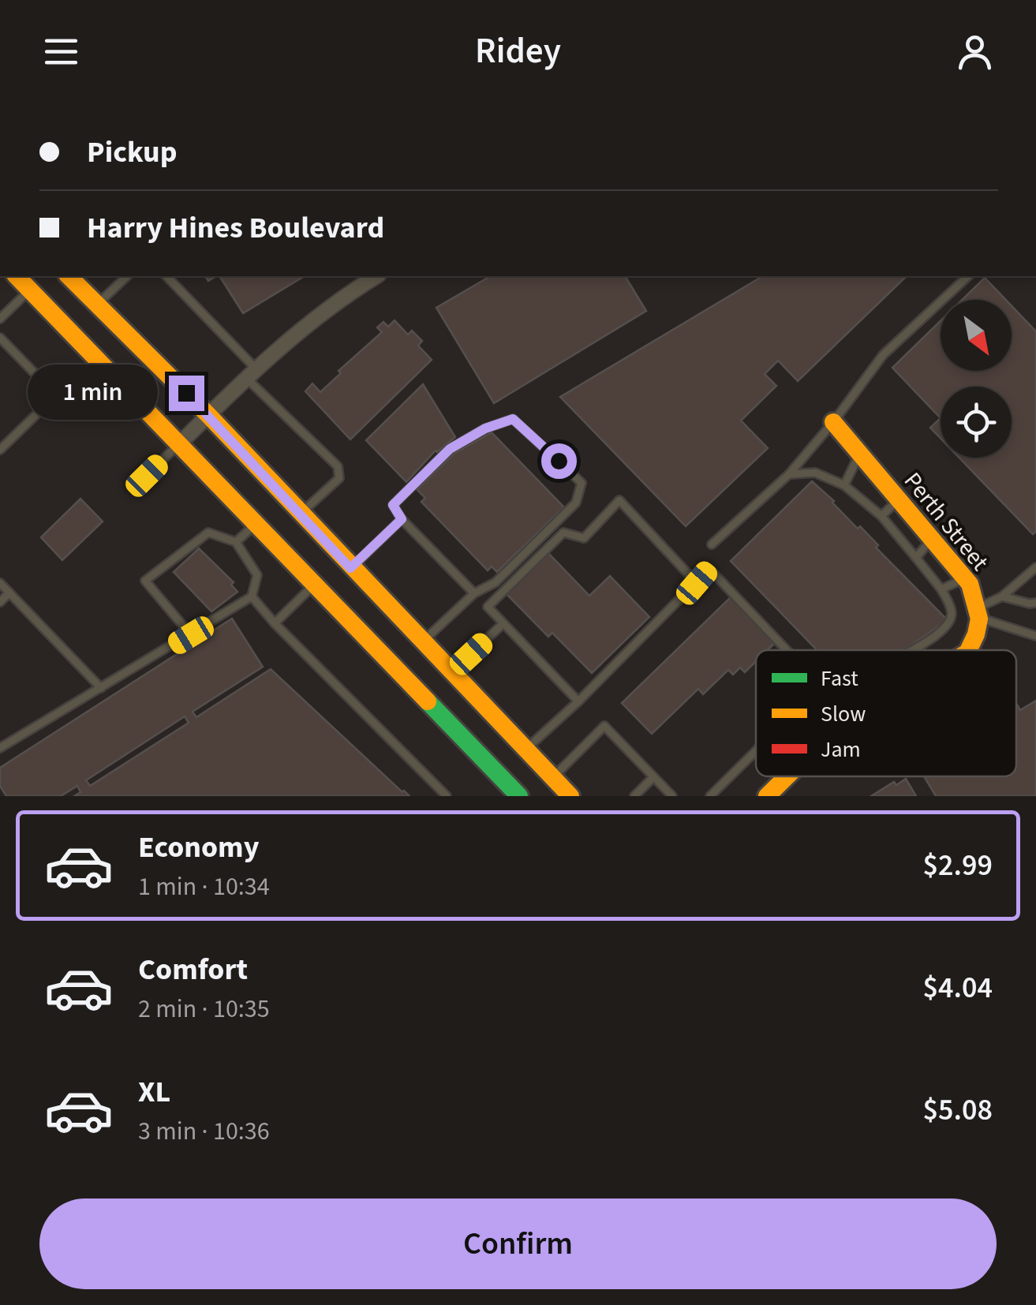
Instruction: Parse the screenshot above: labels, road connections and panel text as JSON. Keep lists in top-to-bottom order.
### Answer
{
  "streets": {
    "main road": ["Perth Street"]
  },
  "legend": ["Fast", "Slow", "Jam"],
  "north": "bottom right",
  "page": {
    "header": "Ridey",
    "banner": ["Pickup", "Harry Hines Boulevard"],
    "bubble": "1 min",
    "list": [
      {
        "name": "Economy",
        "note": "1 min · 10:34",
        "value": "$2.99"
      },
      {
        "name": "Comfort",
        "note": "2 min · 10:35",
        "value": "$4.04"
      },
      {
        "name": "XL",
        "note": "3 min · 10:36",
        "value": "$5.08"
      }
    ],
    "buttons": "Confirm"
  }
}
